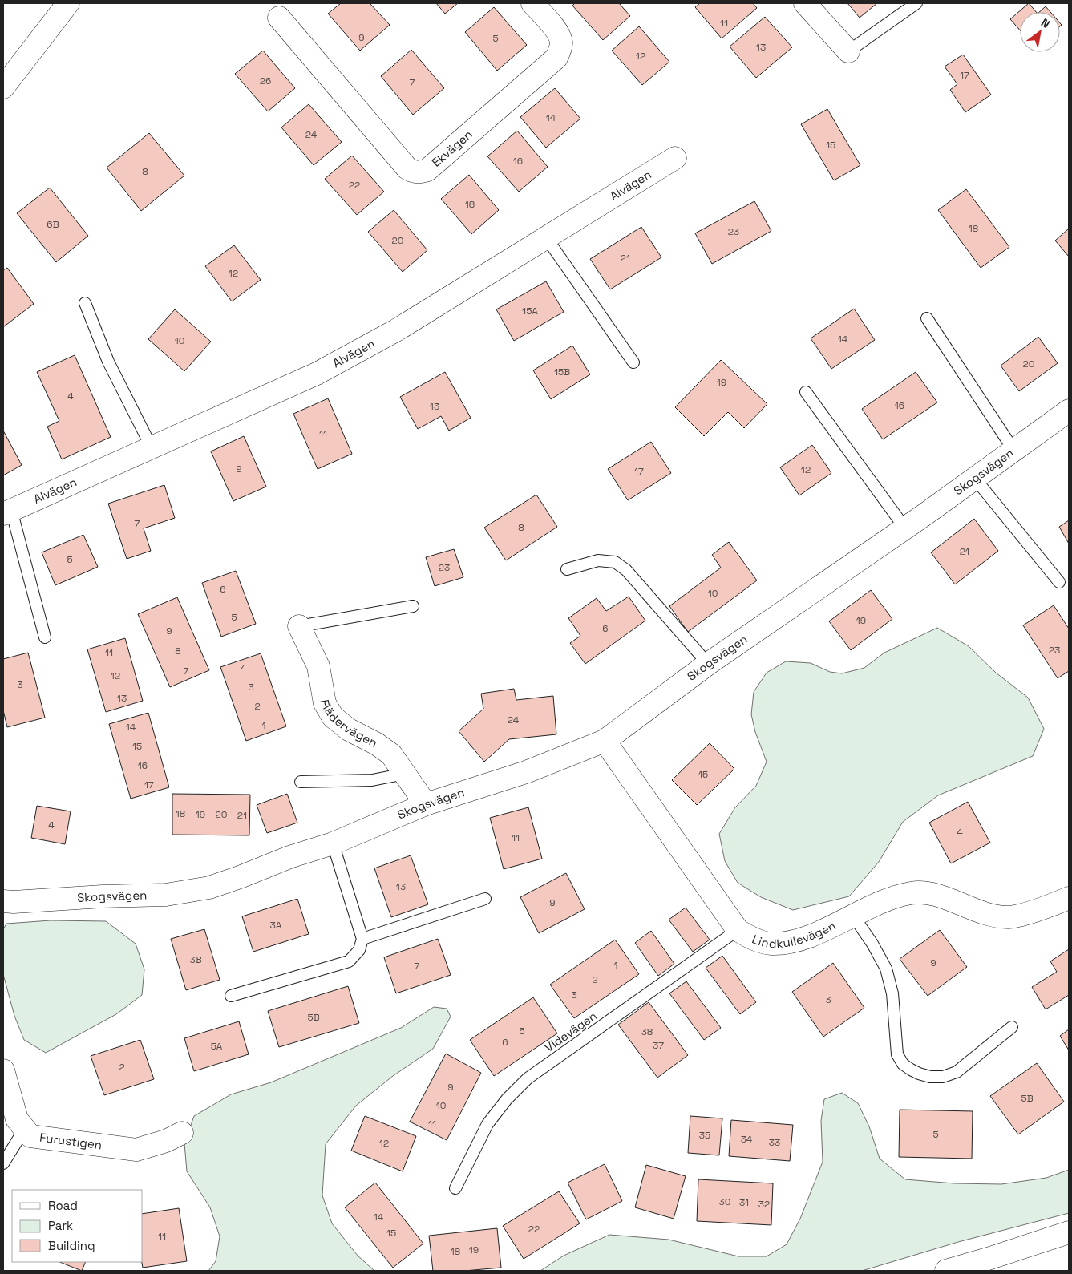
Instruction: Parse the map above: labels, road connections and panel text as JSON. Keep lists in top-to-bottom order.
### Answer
{
  "streets": {
    "street": [
      "Ekvägen",
      "Alvägen",
      "Skogsvägen",
      "Flädervägen",
      "Lindkullevägen",
      "Furustigen"
    ],
    "lane": ["Videvägen"]
  },
  "crossings": [
    ["Skogsvägen", "Flädervägen"],
    ["Skogsvägen", "Lindkullevägen"],
    ["Lindkullevägen", "Videvägen"]
  ],
  "house_numbers": [
    "11",
    "9",
    "5",
    "13",
    "12",
    "17",
    "26",
    "7",
    "14",
    "24",
    "15",
    "16",
    "8",
    "22",
    "18",
    "6B",
    "18",
    "23",
    "20",
    "21",
    "12",
    "15A",
    "14",
    "10",
    "20",
    "15B",
    "19",
    "4",
    "16",
    "13",
    "11",
    "9",
    "12",
    "17",
    "7",
    "8",
    "21",
    "5",
    "23",
    "6",
    "10",
    "5",
    "19",
    "6",
    "9",
    "23",
    "8",
    "11",
    "4",
    "7",
    "12",
    "3",
    "3",
    "13",
    "2",
    "24",
    "1",
    "14",
    "15",
    "16",
    "15",
    "17",
    "18",
    "19",
    "20",
    "21",
    "4",
    "4",
    "11",
    "13",
    "9",
    "3A",
    "3B",
    "9",
    "1",
    "7",
    "2",
    "3",
    "3",
    "5B",
    "5",
    "38",
    "6",
    "37",
    "5A",
    "2",
    "9",
    "5B",
    "10",
    "11",
    "5",
    "35",
    "34",
    "33",
    "12",
    "30",
    "31",
    "32",
    "14",
    "22",
    "15",
    "11",
    "19",
    "18"
  ],
  "legend": ["Road", "Park", "Building"],
  "north": "top right"
}
